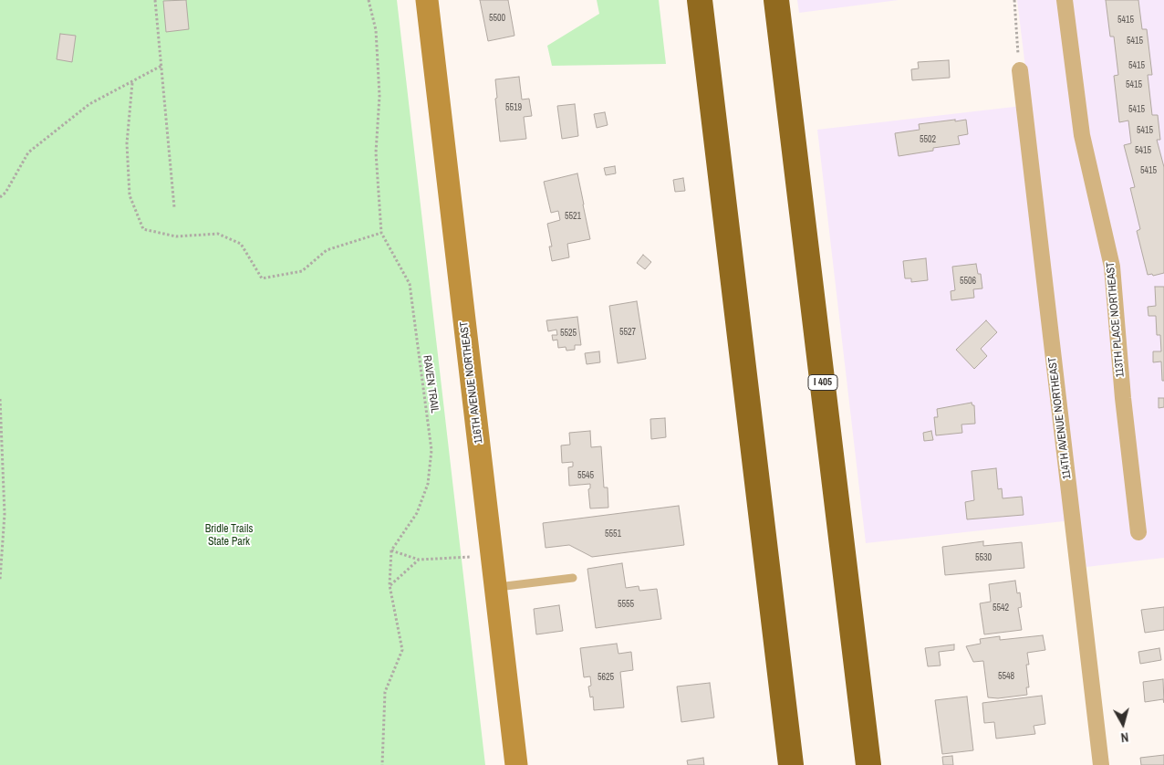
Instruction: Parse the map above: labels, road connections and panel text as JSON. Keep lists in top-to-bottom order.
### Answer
{
  "streets": {
    "highway": ["I 405"],
    "street": ["113TH PLACE NORTHEAST", "116TH AVENUE NORTHEAST", "114TH AVENUE NORTHEAST"],
    "path": ["RAVEN TRAIL"]
  },
  "parks": ["Bridle Trails State Park"],
  "house_numbers": [
    "5500",
    "5415",
    "5415",
    "5415",
    "5415",
    "5519",
    "5415",
    "5415",
    "5502",
    "5415",
    "5415",
    "5521",
    "5506",
    "5527",
    "5525",
    "5545",
    "5551",
    "5530",
    "5555",
    "5542",
    "5548",
    "5625"
  ],
  "north": "bottom"
}
